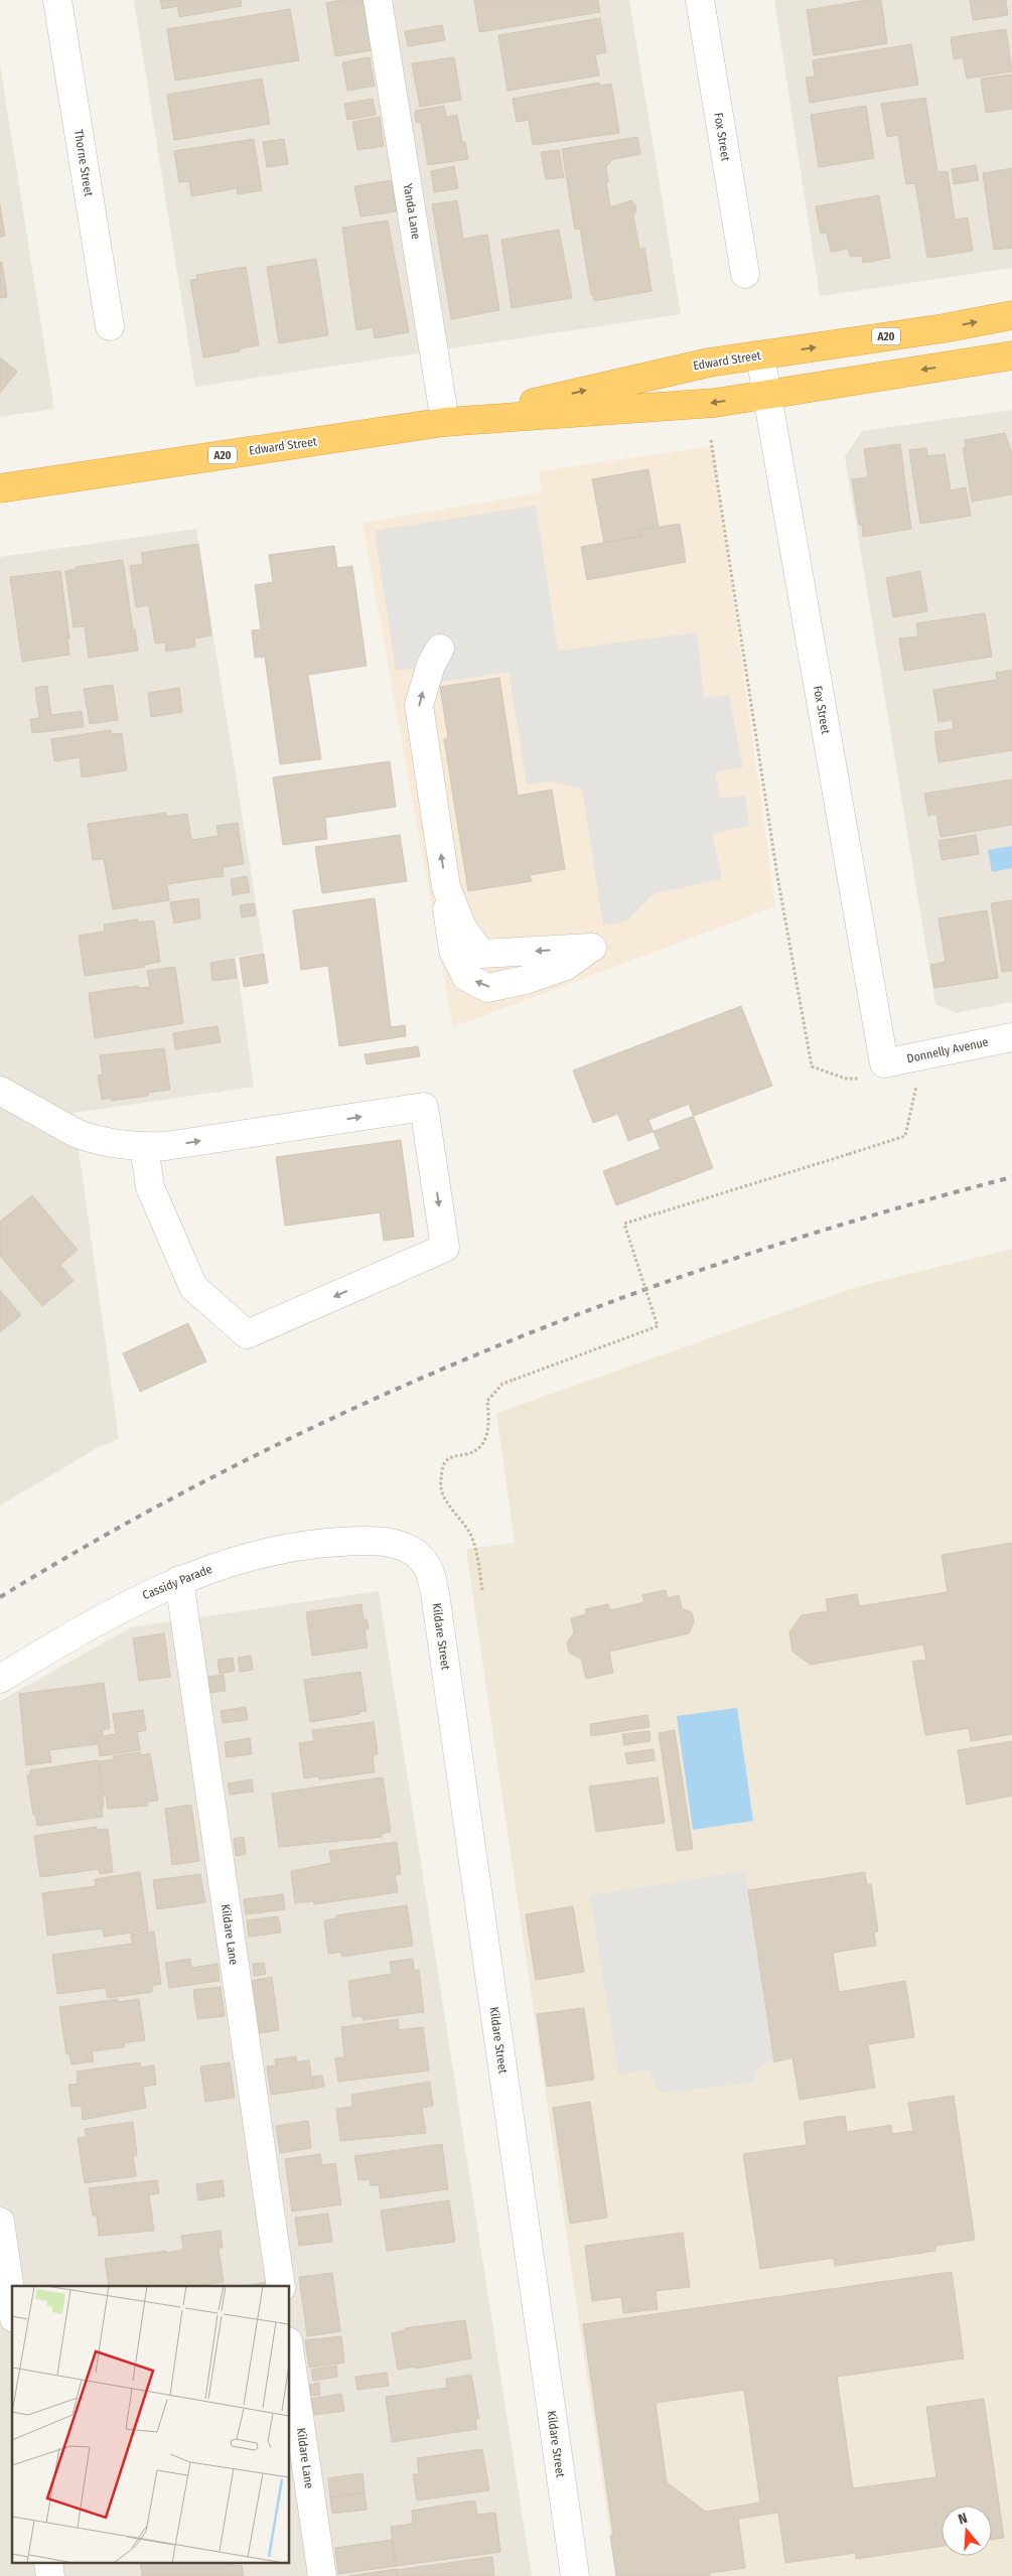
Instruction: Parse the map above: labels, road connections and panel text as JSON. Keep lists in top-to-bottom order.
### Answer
{
  "streets": {
    "highway": ["A20", "Edward Street"],
    "street": [
      "Fox Street",
      "Thorne Street",
      "Yanda Lane",
      "Donnelly Avenue",
      "Cassidy Parade",
      "Kildare Street",
      "Kildare Lane"
    ]
  },
  "crossings": [
    ["Fox Street", "Edward Street"],
    ["Fox Street", "Donnelly Avenue"],
    ["Yanda Lane", "Edward Street"],
    ["Cassidy Parade", "Kildare Street"],
    ["Cassidy Parade", "Kildare Lane"]
  ],
  "north": "top"
}
